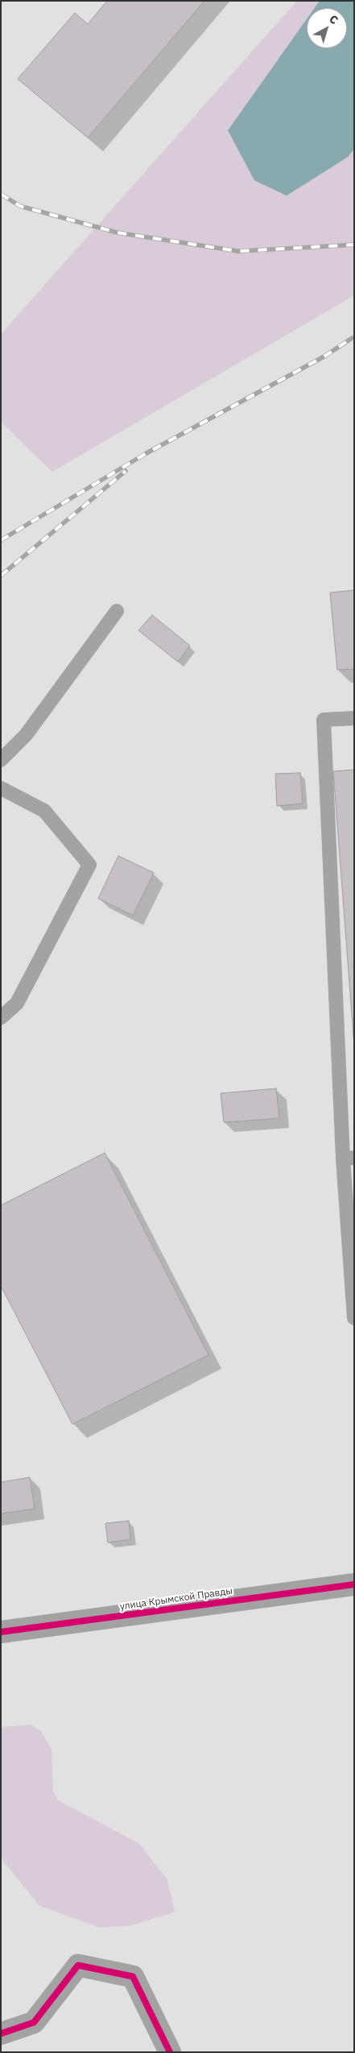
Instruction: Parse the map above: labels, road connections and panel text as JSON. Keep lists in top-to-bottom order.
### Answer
{
  "streets": {
    "street": ["улица Крымской Правды"]
  },
  "north": "top right"
}
